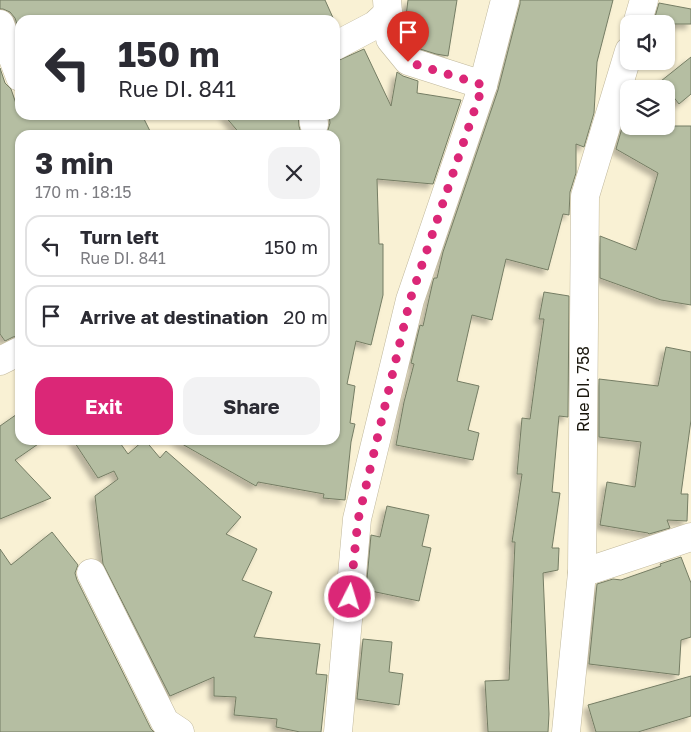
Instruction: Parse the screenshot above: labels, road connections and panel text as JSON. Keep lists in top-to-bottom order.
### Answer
{
  "streets": {
    "street": ["Rue DI. 758"]
  },
  "page": {
    "turn": ["150 m", "Rue DI. 841"],
    "heading": ["3 min", "170 m · 18:15"],
    "list": [
      {
        "name": "Turn left",
        "note": "Rue DI. 841",
        "value": "150 m"
      },
      {
        "name": "Arrive at destination",
        "value": "20 m"
      }
    ],
    "buttons": ["Exit", "Share"]
  }
}
